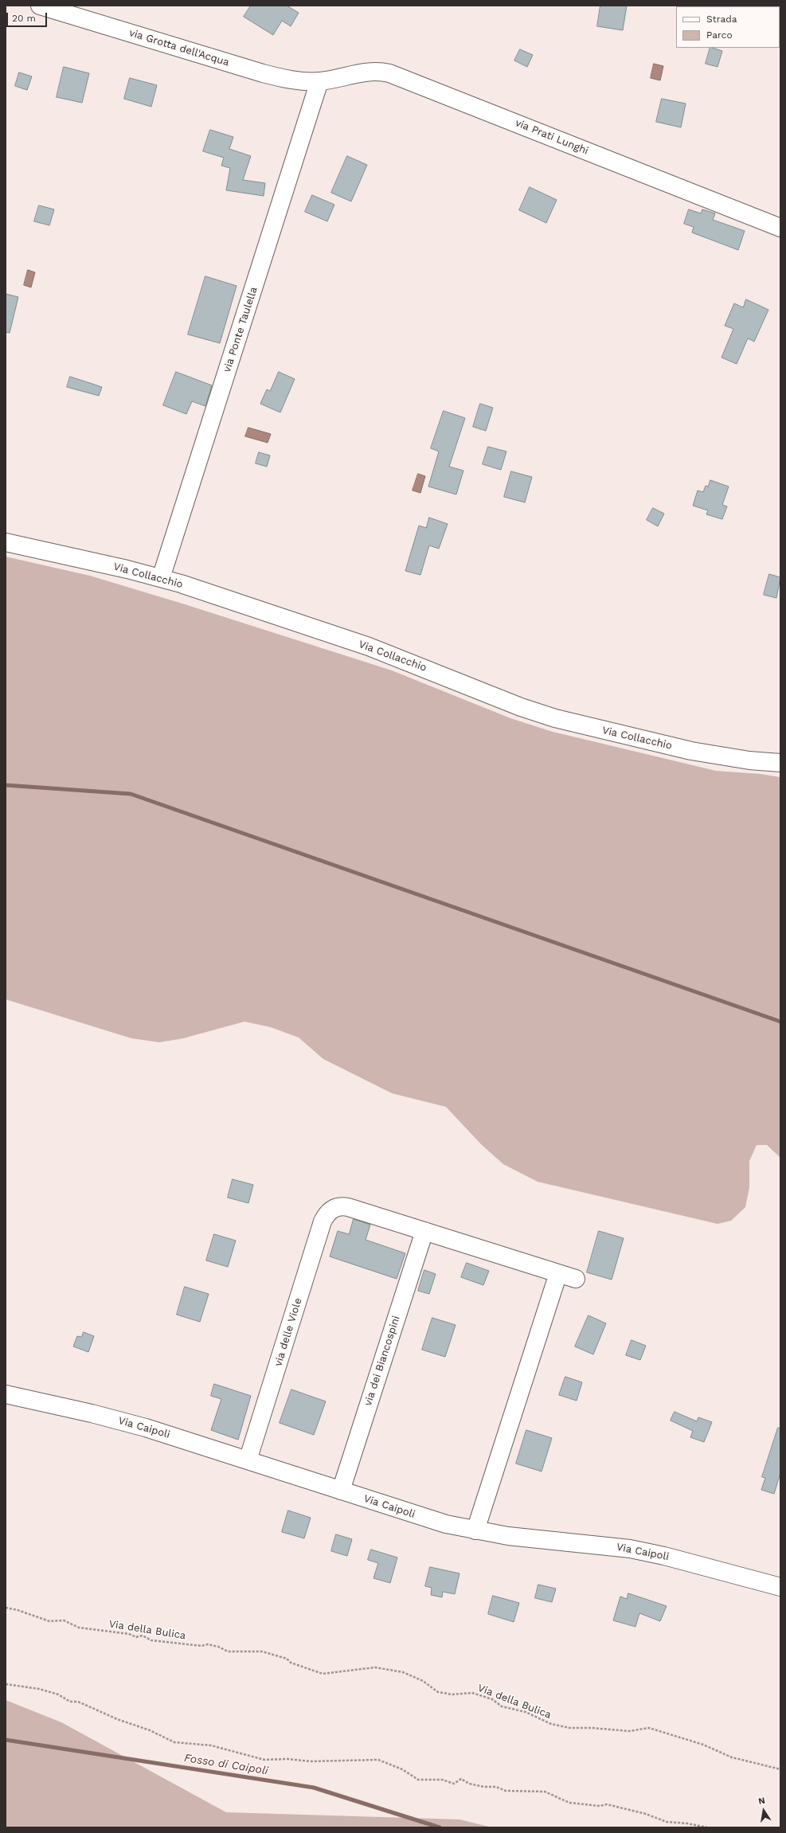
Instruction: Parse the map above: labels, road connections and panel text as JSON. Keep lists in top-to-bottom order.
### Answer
{
  "streets": {
    "street": [
      "via Grotta dell'Acqua",
      "via Prati Lunghi",
      "via Ponte Taulella",
      "Via Collacchio",
      "via delle Viole",
      "via dei Biancospini",
      "Via Caipoli"
    ],
    "path": ["Via della Bulica"]
  },
  "crossings": [
    ["via Grotta dell'Acqua", "via Prati Lunghi"],
    ["via Grotta dell'Acqua", "via Ponte Taulella"],
    ["via Prati Lunghi", "via Ponte Taulella"],
    ["via Ponte Taulella", "Via Collacchio"],
    ["via delle Viole", "via dei Biancospini"],
    ["via delle Viole", "Via Caipoli"],
    ["via dei Biancospini", "Via Caipoli"]
  ],
  "water": ["Fosso di Caipoli"],
  "legend": ["Strada", "Parco"],
  "scale_bar": "20 m",
  "north": "top"
}
